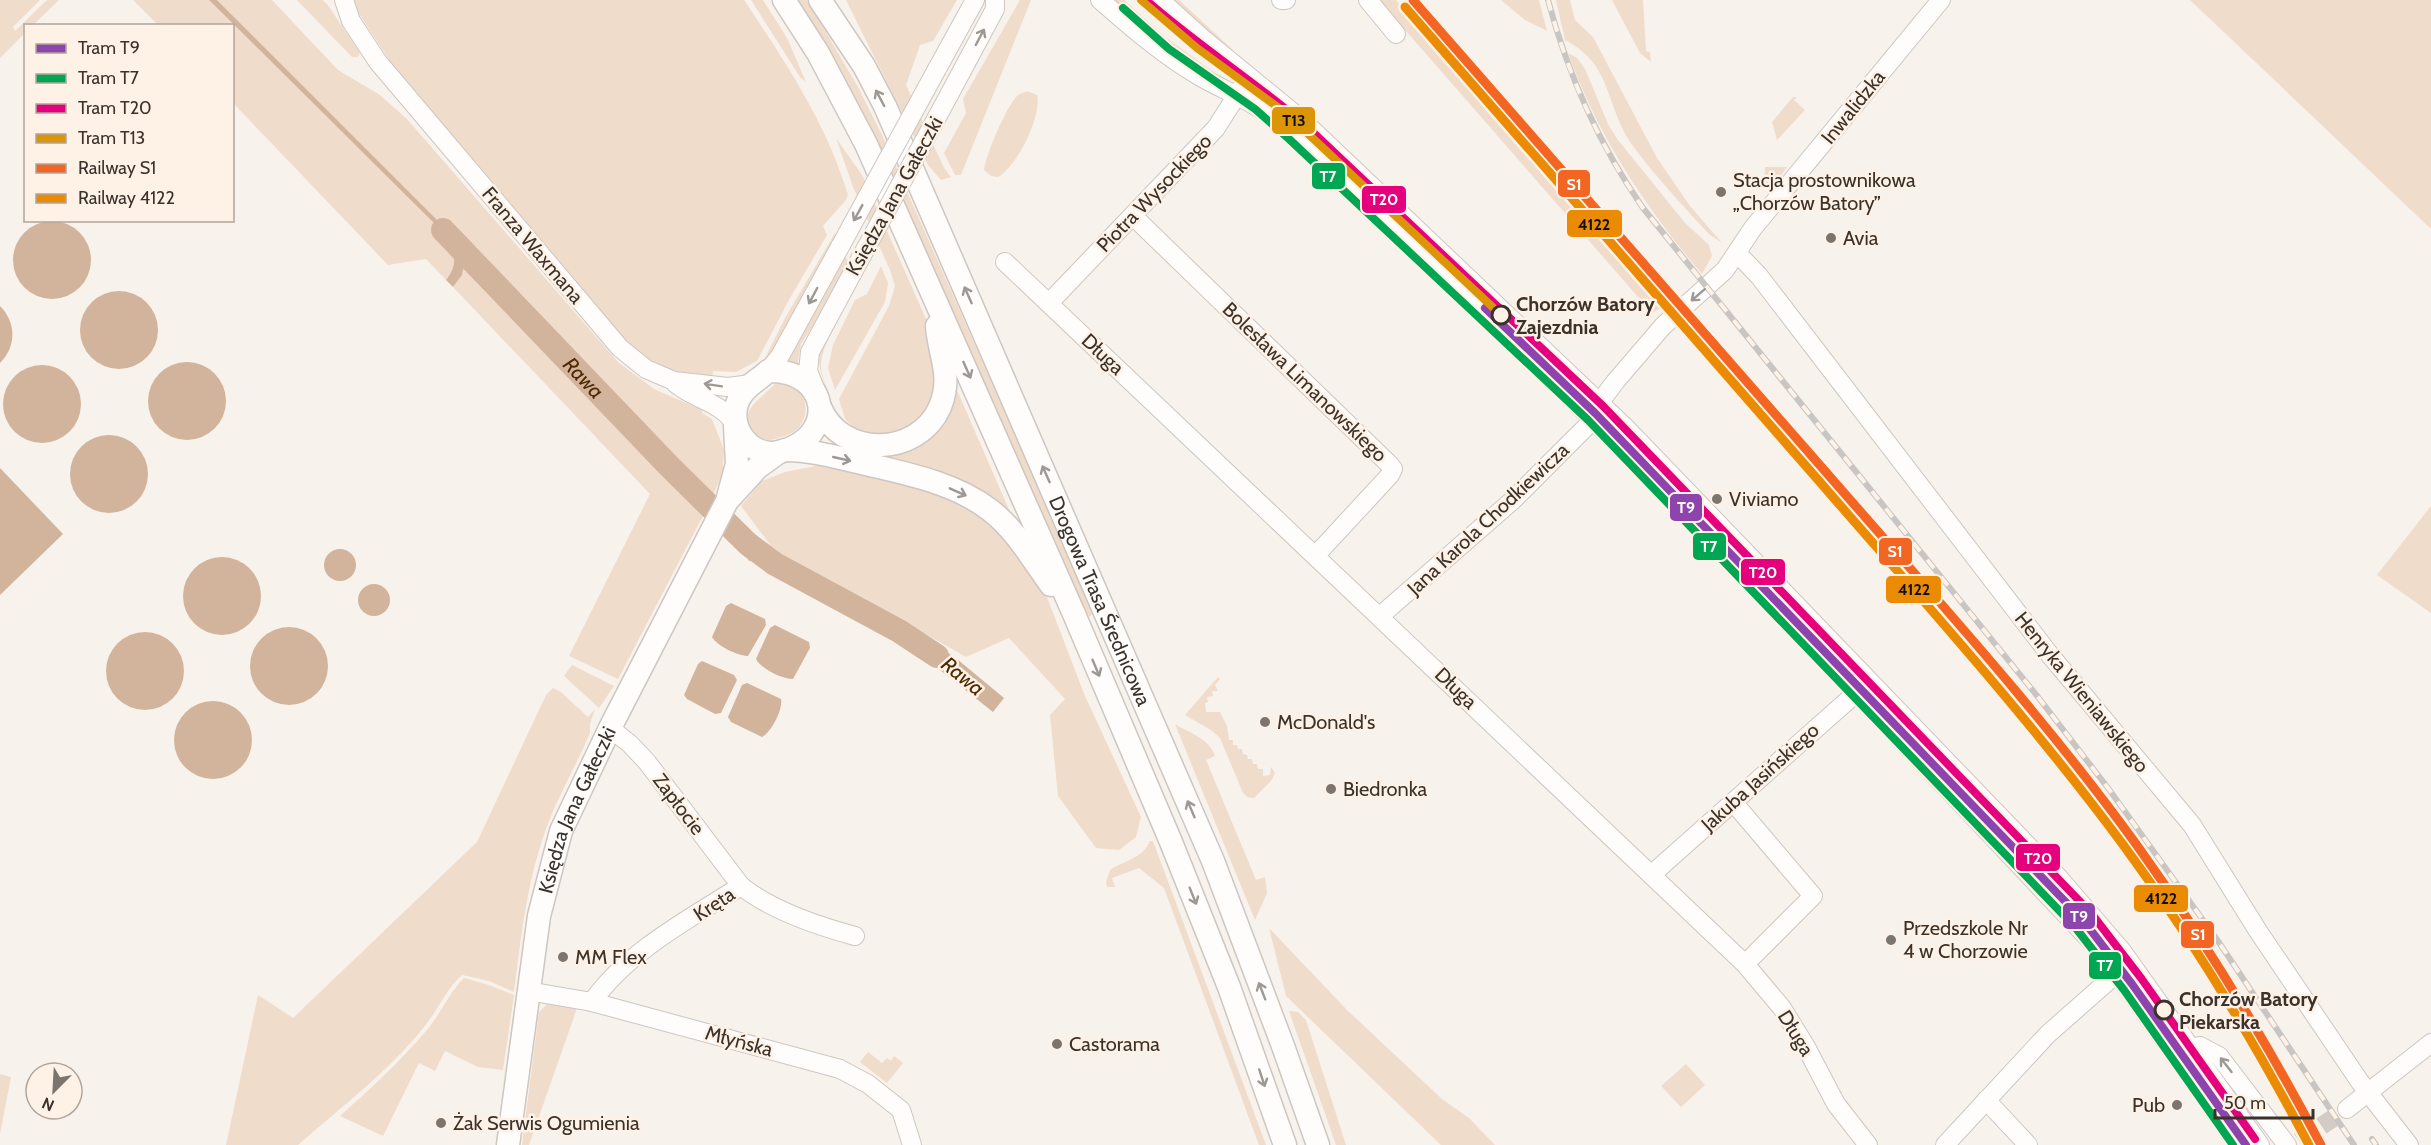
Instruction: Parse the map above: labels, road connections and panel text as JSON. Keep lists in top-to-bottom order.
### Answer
{
  "streets": {
    "main road": ["Księdza Jana Gałeczki", "Drogowa Trasa Średnicowa"],
    "street": [
      "Inwalidzka",
      "Piotra Wysockiego",
      "Franza Waxmana",
      "Długa",
      "Bolesława Limanowskiego",
      "Jana Karola Chodkiewicza",
      "Henryka Wieniawskiego",
      "Jakuba Jasińskiego",
      "Zapłocie",
      "Kręta",
      "Młyńska"
    ]
  },
  "crossings": [
    ["Inwalidzka", "Jana Karola Chodkiewicza"],
    ["Inwalidzka", "Henryka Wieniawskiego"],
    ["Piotra Wysockiego", "Długa"],
    ["Piotra Wysockiego", "Bolesława Limanowskiego"],
    ["Księdza Jana Gałeczki", "Franza Waxmana"],
    ["Księdza Jana Gałeczki", "Zapłocie"],
    ["Księdza Jana Gałeczki", "Młyńska"],
    ["Długa", "Bolesława Limanowskiego"],
    ["Długa", "Jana Karola Chodkiewicza"],
    ["Długa", "Jakuba Jasińskiego"],
    ["Zapłocie", "Kręta"],
    ["Kręta", "Młyńska"]
  ],
  "one_way": ["Inwalidzka"],
  "water": ["Rawa"],
  "places": [
    "Stacja prostownikowa „Chorzów Batory”",
    "Avia",
    "Chorzów Batory Zajezdnia",
    "Viviamo",
    "McDonald's",
    "Biedronka",
    "Przedszkole Nr 4 w Chorzowie",
    "MM Flex",
    "Chorzów Batory Piekarska",
    "Castorama",
    "Pub",
    "Żak Serwis Ogumienia"
  ],
  "lines": [
    "tram line T20",
    "tram line T13",
    "rail line S1",
    "rail line 4122",
    "tram line T7",
    "tram line T9"
  ],
  "legend": [
    "Tram T9",
    "Tram T7",
    "Tram T20",
    "Tram T13",
    "Railway S1",
    "Railway 4122"
  ],
  "scale_bar": "50 m",
  "north": "bottom left"
}
